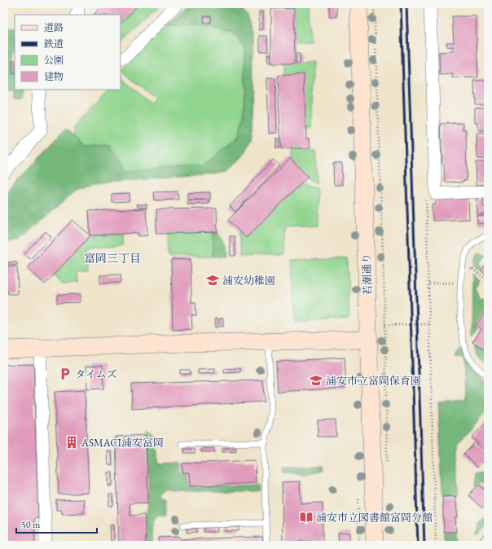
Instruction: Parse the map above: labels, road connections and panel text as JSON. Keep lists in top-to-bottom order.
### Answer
{
  "streets": {
    "main road": ["若潮通り"]
  },
  "districts": ["富岡三丁目"],
  "places": {
    "school or university": ["浦安幼稚園", "浦安市立富岡保育園"],
    "parking": ["タイムズ"],
    "building": ["ASMACI浦安富岡"],
    "library": ["浦安市立図書館富岡分館"]
  },
  "legend": [
    "道路",
    "鉄道",
    "公園",
    "建物"
  ],
  "scale_bar": "50 m"
}
